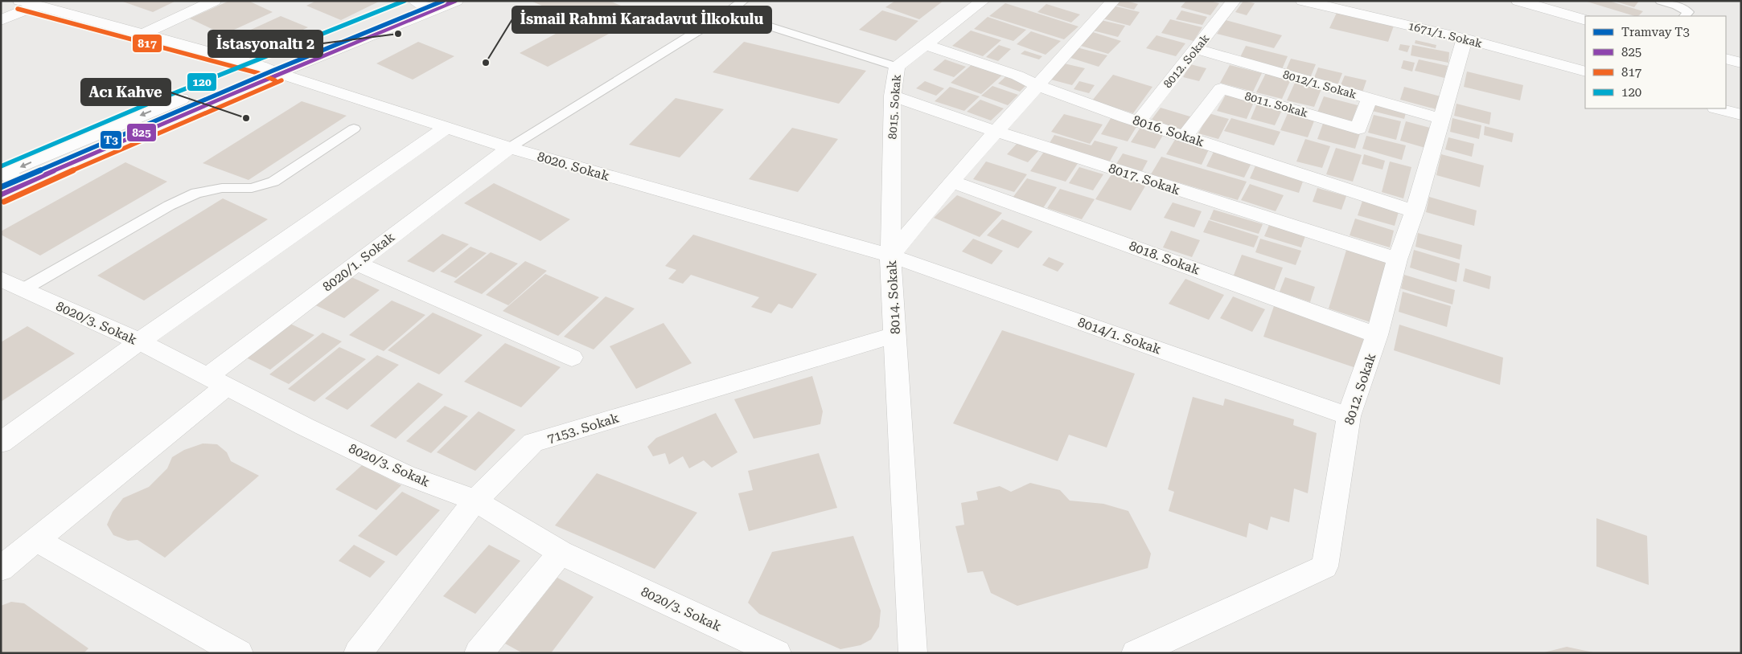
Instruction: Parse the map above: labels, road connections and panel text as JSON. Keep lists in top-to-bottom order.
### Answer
{
  "streets": {
    "street": [
      "1671/1. Sokak",
      "8012. Sokak",
      "8012/1. Sokak",
      "8011. Sokak",
      "8015. Sokak",
      "8016. Sokak",
      "8020. Sokak",
      "8017. Sokak",
      "8018. Sokak",
      "8020/1. Sokak",
      "8014. Sokak",
      "8020/3. Sokak",
      "8014/1. Sokak",
      "7153. Sokak"
    ]
  },
  "crossings": [
    ["1671/1. Sokak", "8012. Sokak"],
    ["8012. Sokak", "8012/1. Sokak"],
    ["8012. Sokak", "8016. Sokak"],
    ["8012. Sokak", "8017. Sokak"],
    ["8012. Sokak", "8018. Sokak"],
    ["8012. Sokak", "8014/1. Sokak"],
    ["8012/1. Sokak", "8011. Sokak"],
    ["8011. Sokak", "8016. Sokak"],
    ["8015. Sokak", "8016. Sokak"],
    ["8015. Sokak", "8020. Sokak"],
    ["8015. Sokak", "8017. Sokak"],
    ["8015. Sokak", "8014. Sokak"],
    ["8015. Sokak", "8014/1. Sokak"],
    ["8016. Sokak", "8014. Sokak"],
    ["8020. Sokak", "8020/1. Sokak"],
    ["8020. Sokak", "8014. Sokak"],
    ["8020. Sokak", "8014/1. Sokak"],
    ["8017. Sokak", "8014. Sokak"],
    ["8018. Sokak", "8014. Sokak"],
    ["8020/1. Sokak", "8020/3. Sokak"],
    ["8014. Sokak", "8014/1. Sokak"],
    ["8014. Sokak", "7153. Sokak"],
    ["8020/3. Sokak", "7153. Sokak"]
  ],
  "places": ["İstasyonaltı 2", "İsmail Rahmi Karadavut İlkokulu", "Acı Kahve"],
  "lines": [
    "tram line T3",
    "transit line 825",
    "transit line 120",
    "transit line 817"
  ],
  "legend": [
    "Tramvay T3",
    "825",
    "817",
    "120"
  ]
}
